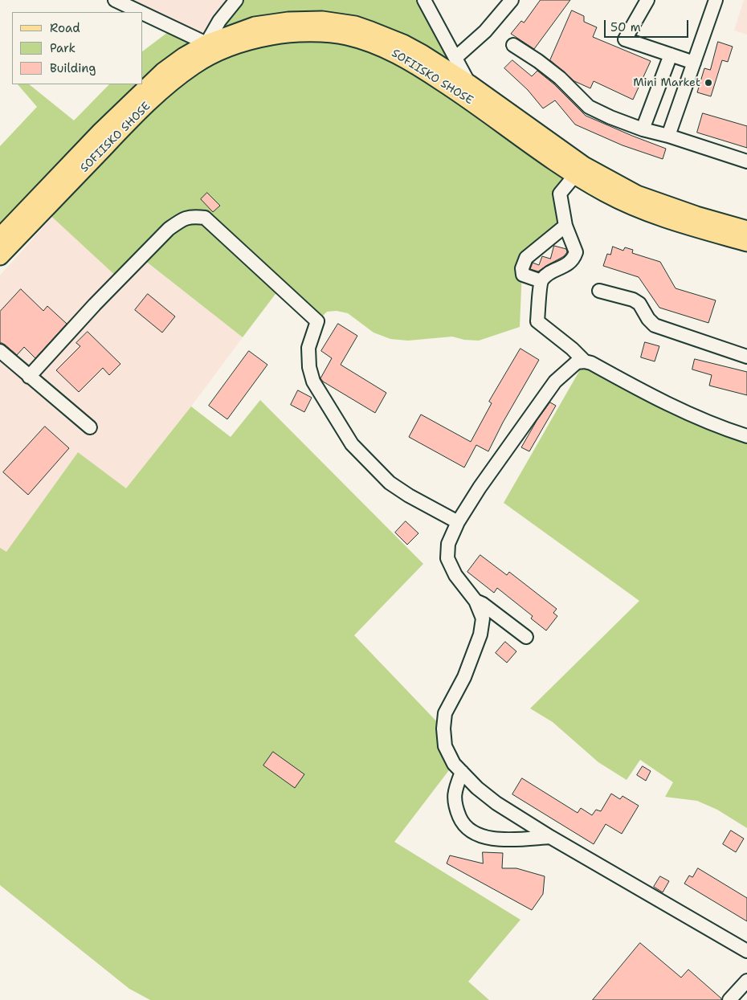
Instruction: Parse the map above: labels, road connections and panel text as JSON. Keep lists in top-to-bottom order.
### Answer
{
  "streets": {
    "main road": ["SOFIISKO SHOSE"]
  },
  "places": ["Mini Market"],
  "legend": ["Road", "Park", "Building"],
  "scale_bar": "50 m"
}
